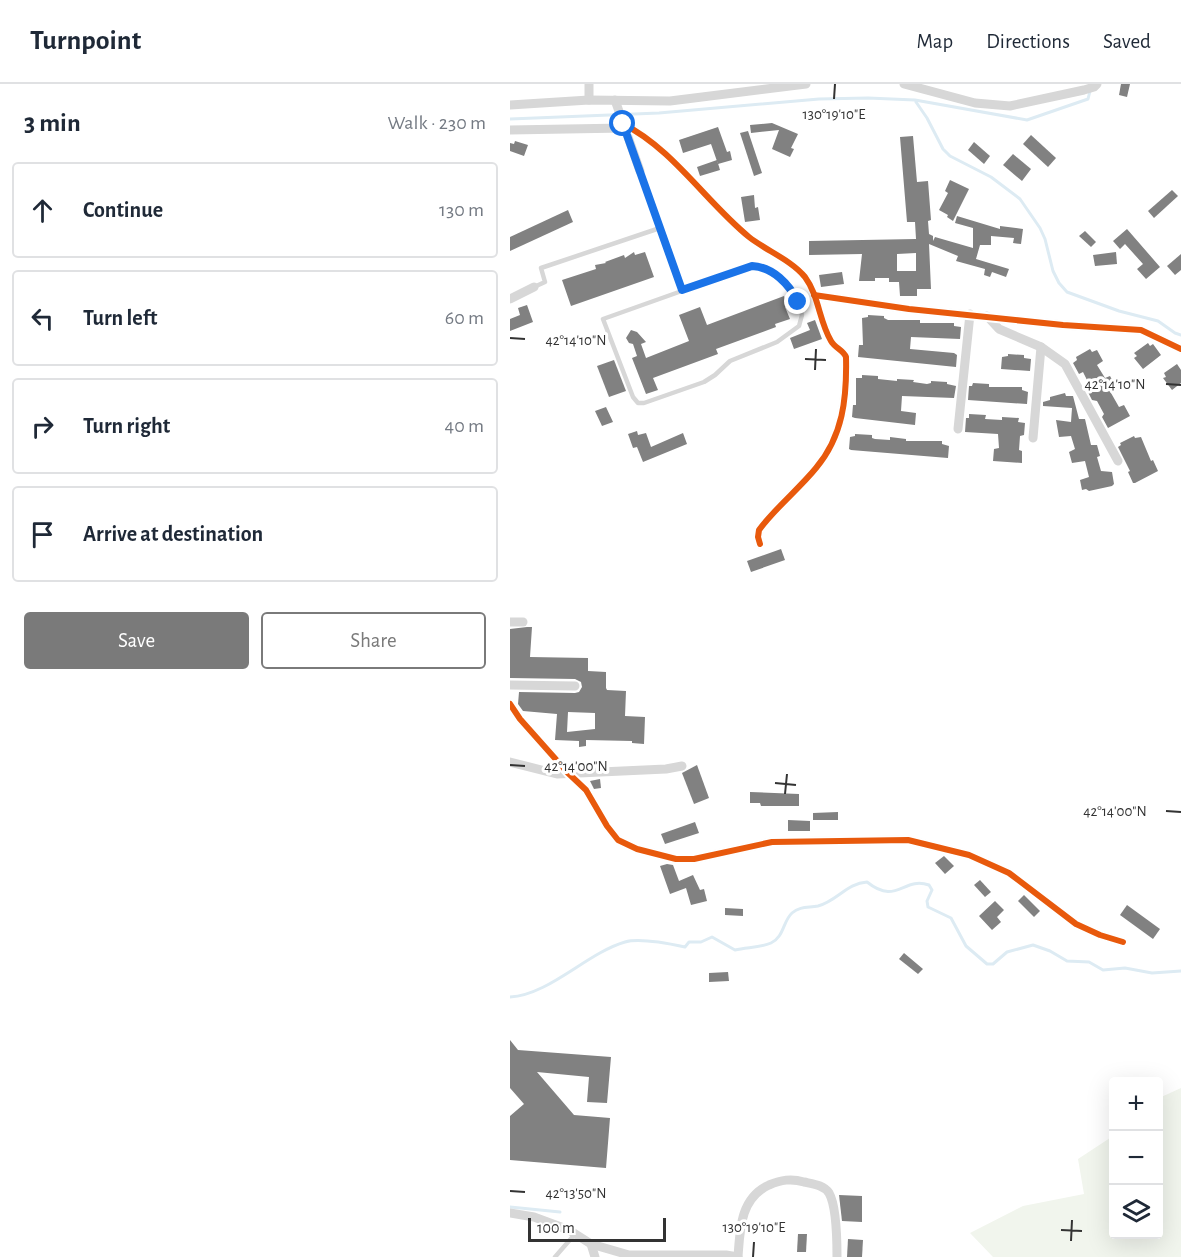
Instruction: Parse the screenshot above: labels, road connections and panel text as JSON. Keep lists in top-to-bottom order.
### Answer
{
  "scale_bar": "100 m",
  "page": {
    "header": "Turnpoint",
    "nav": ["Map", "Directions", "Saved"],
    "heading": ["3 min", "Walk · 230 m"],
    "list": [
      ["Continue", "130 m"],
      ["Turn left", "60 m"],
      ["Turn right", "40 m"],
      "Arrive at destination"
    ],
    "buttons": ["Save", "Share"],
    "map_buttons": ["+", "−"],
    "scale": "100 m"
  },
  "coordinates": [
    "130°19'10\"E",
    "42°14'10\"N",
    "42°14'00\"N",
    "42°13'50\"N"
  ]
}
